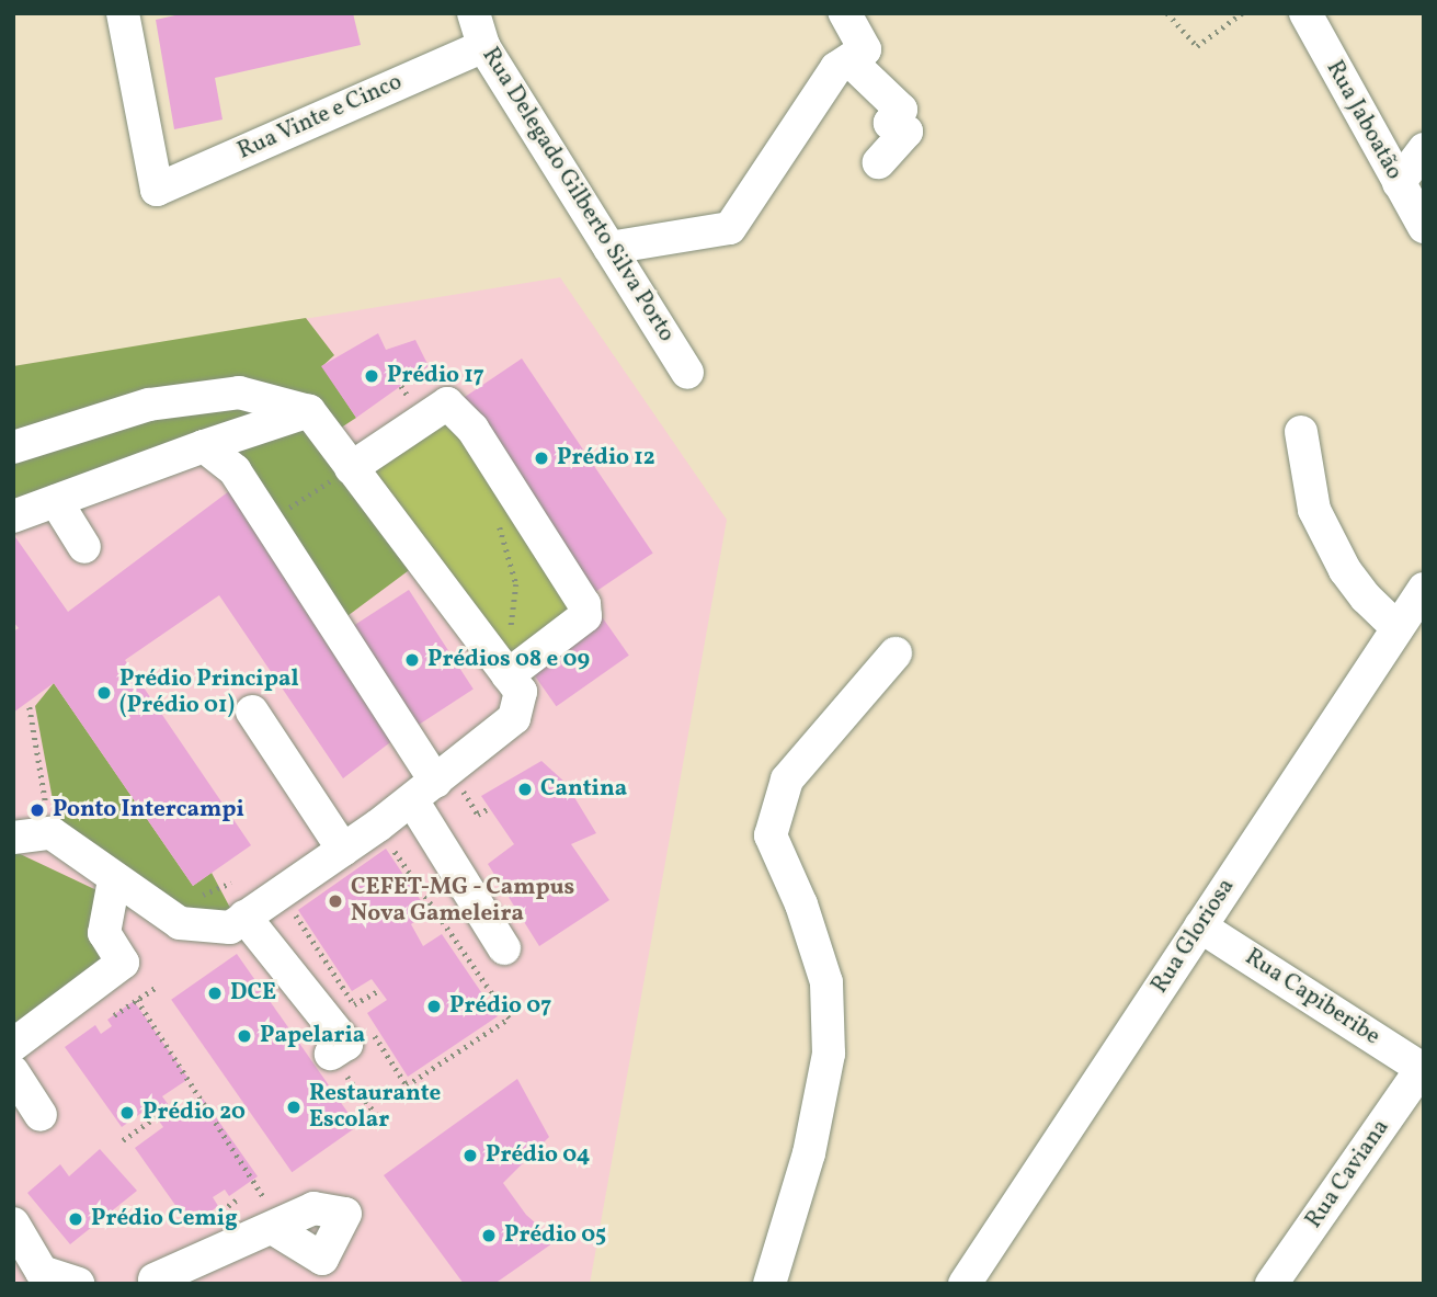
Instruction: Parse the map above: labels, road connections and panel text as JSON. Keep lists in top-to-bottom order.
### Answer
{
  "streets": {
    "street": [
      "Rua Vinte e Cinco",
      "Rua Jaboatão",
      "Rua Delegado Gilberto Silva Porto",
      "Rua Gloriosa",
      "Rua Capiberibe",
      "Rua Caviana"
    ]
  },
  "crossings": [
    ["Rua Vinte e Cinco", "Rua Delegado Gilberto Silva Porto"],
    ["Rua Gloriosa", "Rua Capiberibe"],
    ["Rua Capiberibe", "Rua Caviana"]
  ],
  "places": [
    "Prédio 17",
    "Prédio 12",
    "Prédios 08 e 09",
    "Prédio Principal (Prédio 01)",
    "Cantina",
    "Ponto Intercampi",
    "CEFET-MG - Campus Nova Gameleira",
    "DCE",
    "Prédio 07",
    "Papelaria",
    "Restaurante Escolar",
    "Prédio 20",
    "Prédio 04",
    "Prédio Cemig",
    "Prédio 05"
  ]
}
